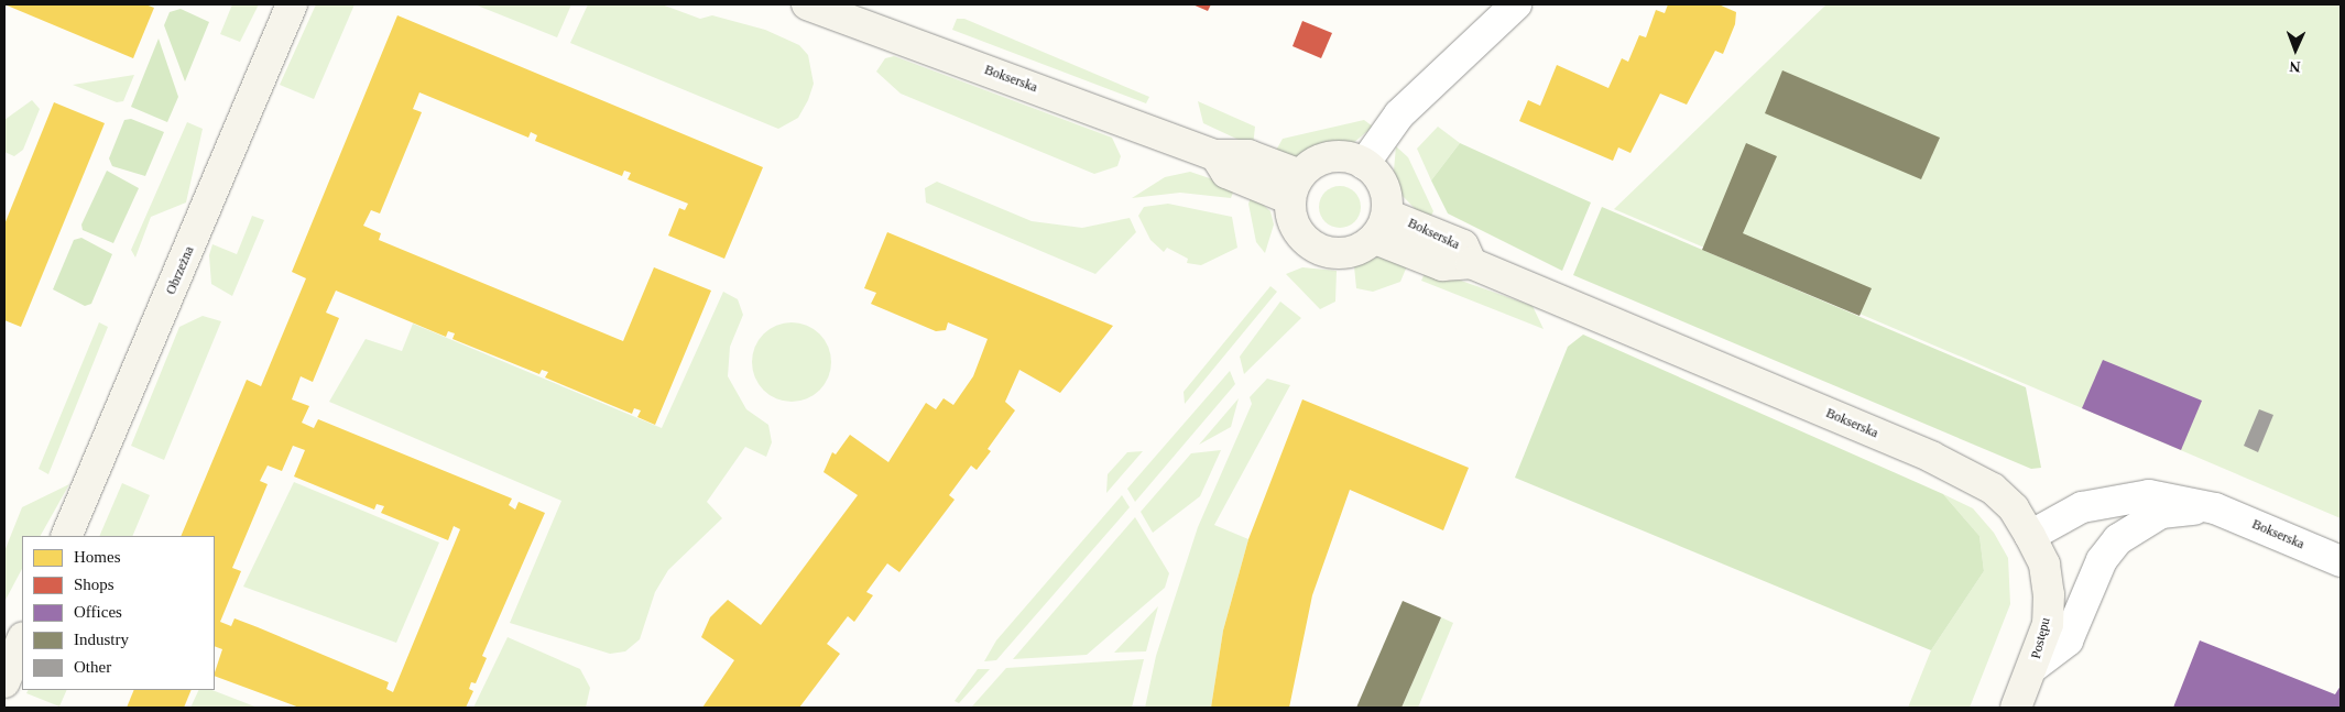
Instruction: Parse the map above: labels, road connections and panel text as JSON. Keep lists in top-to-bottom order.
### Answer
{
  "streets": {
    "street": ["Bokserska", "Obrzeżna", "Postępu"]
  },
  "crossings": [
    ["Bokserska", "Postępu"]
  ],
  "legend": [
    "Homes",
    "Shops",
    "Offices",
    "Industry",
    "Other"
  ],
  "north": "bottom"
}
